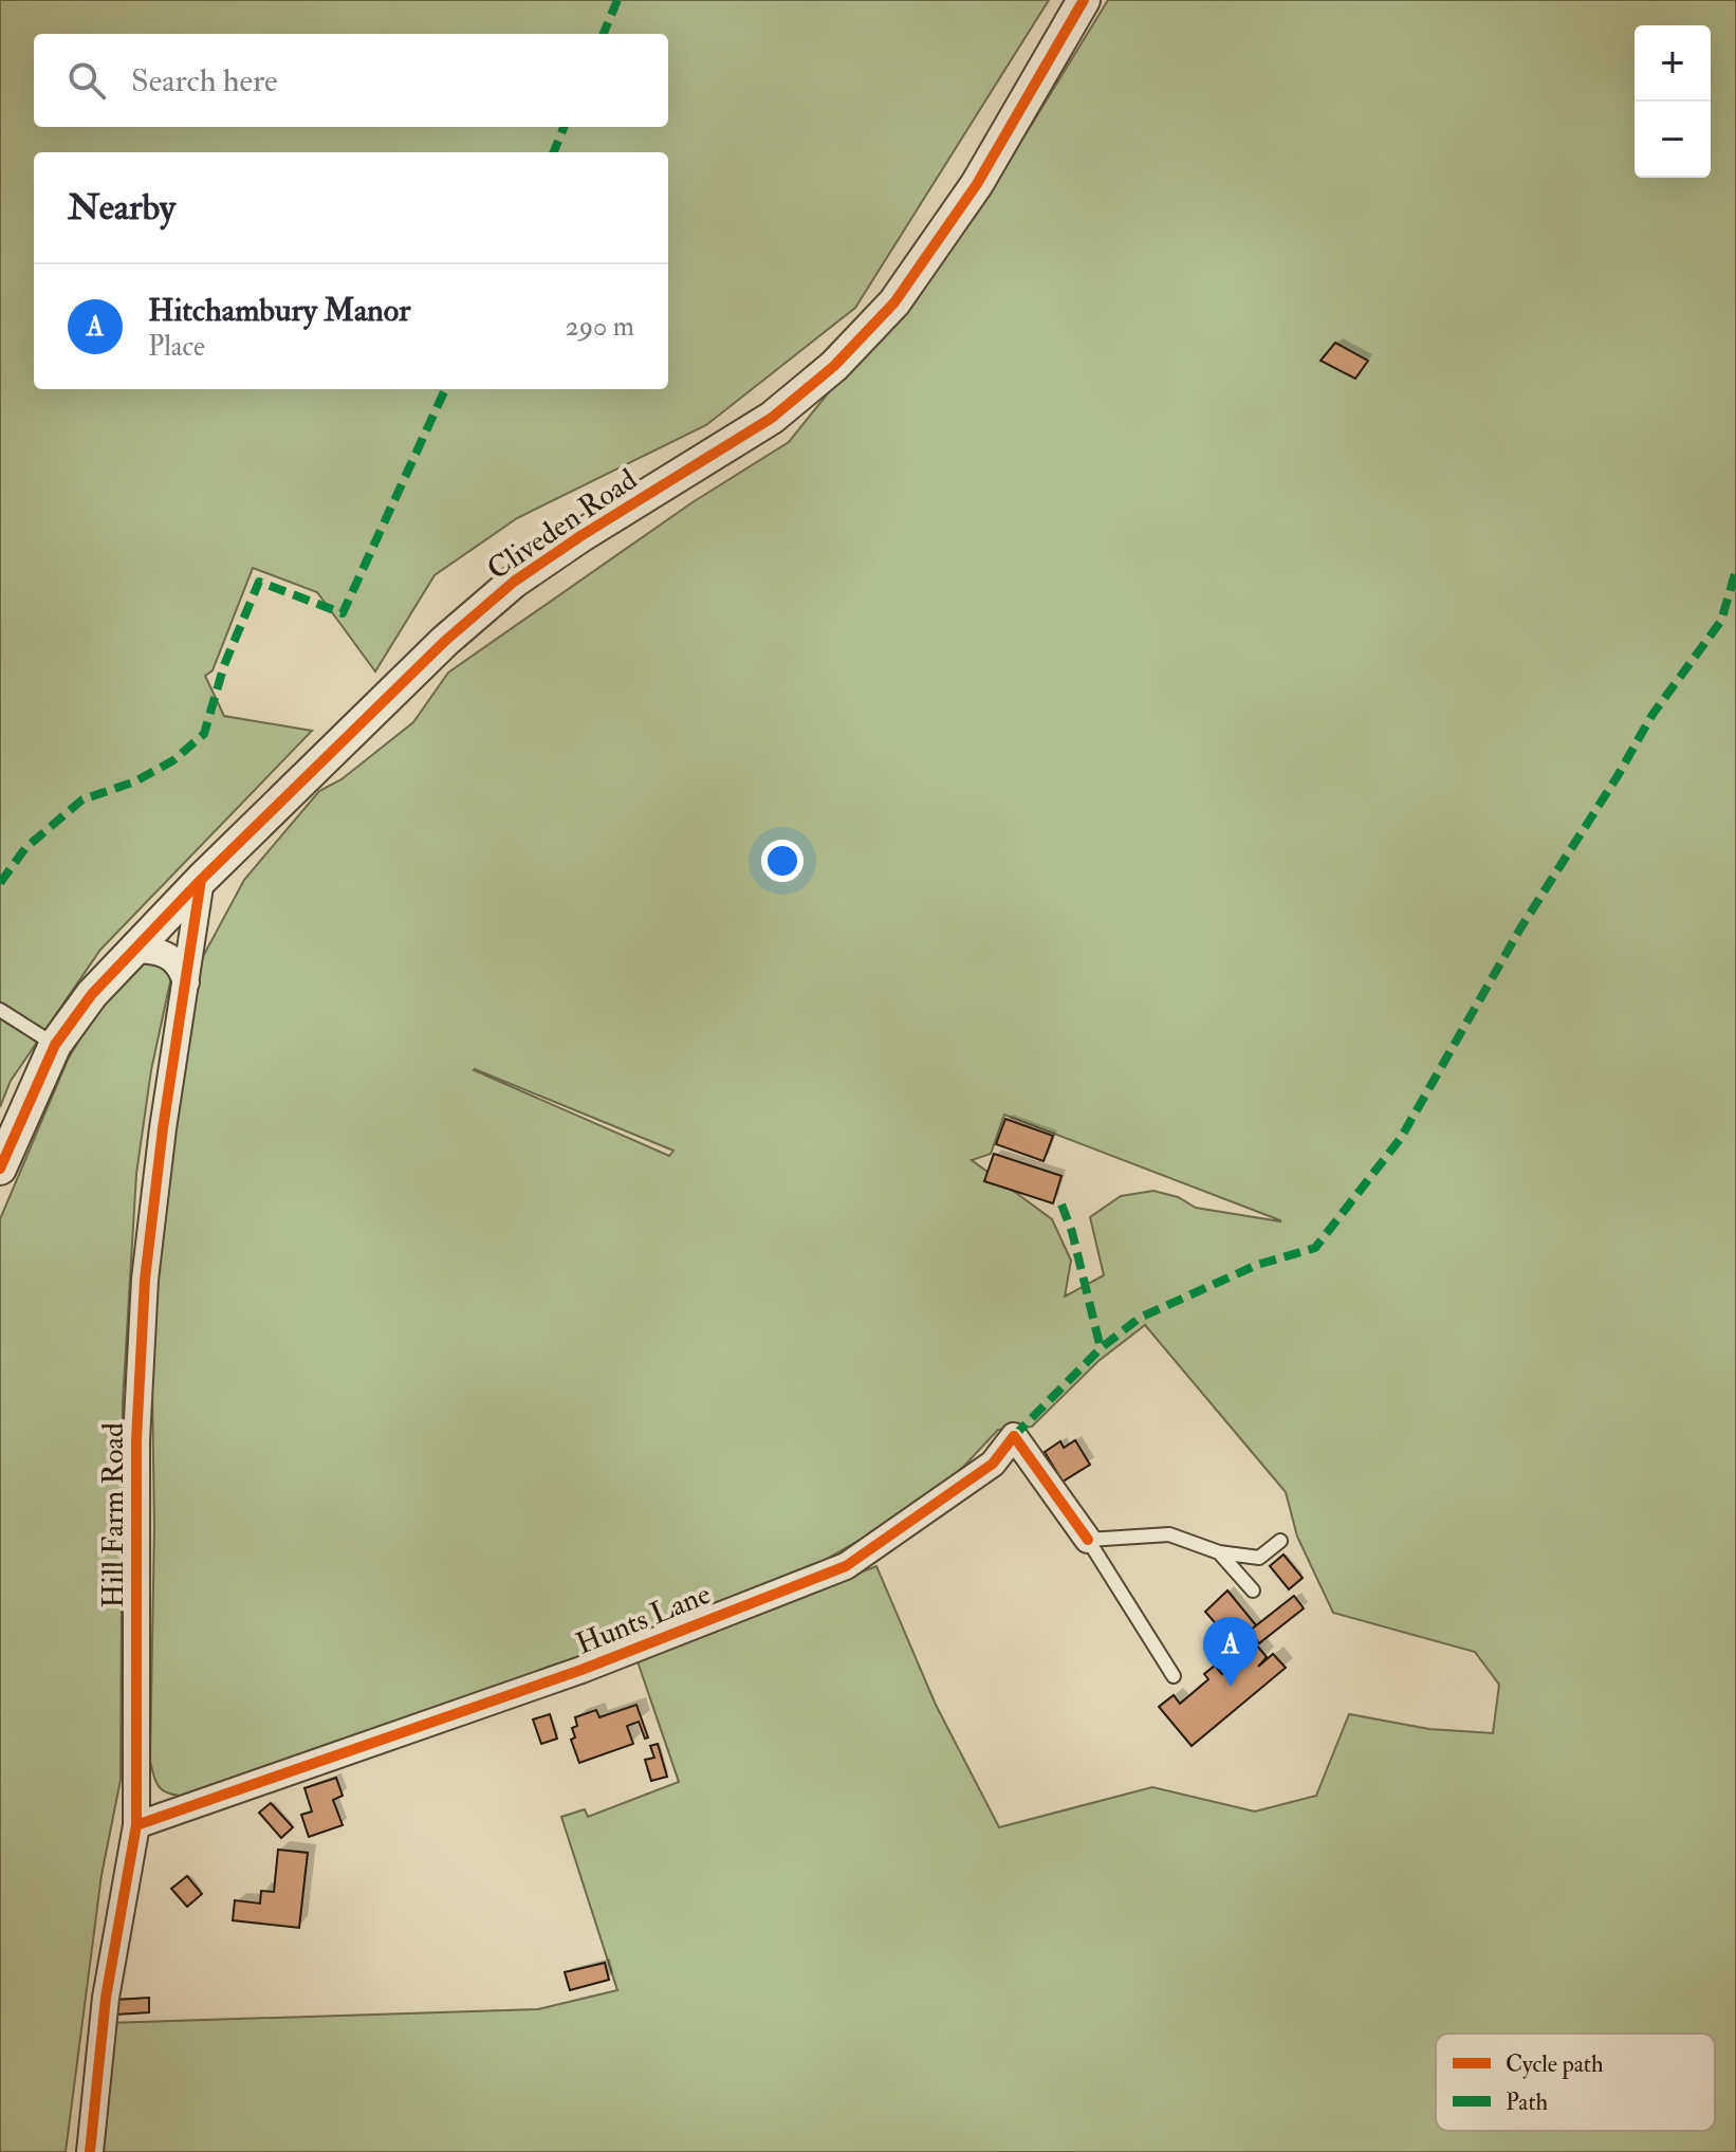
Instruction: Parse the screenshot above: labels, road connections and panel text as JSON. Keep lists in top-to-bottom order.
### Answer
{
  "streets": {
    "street": ["Cliveden Road", "Hill Farm Road", "Hunts Lane"]
  },
  "crossings": [
    ["Cliveden Road", "Hill Farm Road"],
    ["Hill Farm Road", "Hunts Lane"]
  ],
  "legend": ["Cycle path", "Path"],
  "page": {
    "map_buttons": ["+", "−"],
    "search": "Search here",
    "heading": "Nearby",
    "list": [
      {
        "mark": "A",
        "name": "Hitchambury Manor",
        "note": "Place",
        "value": "290 m"
      }
    ],
    "pins": "A"
  }
}
